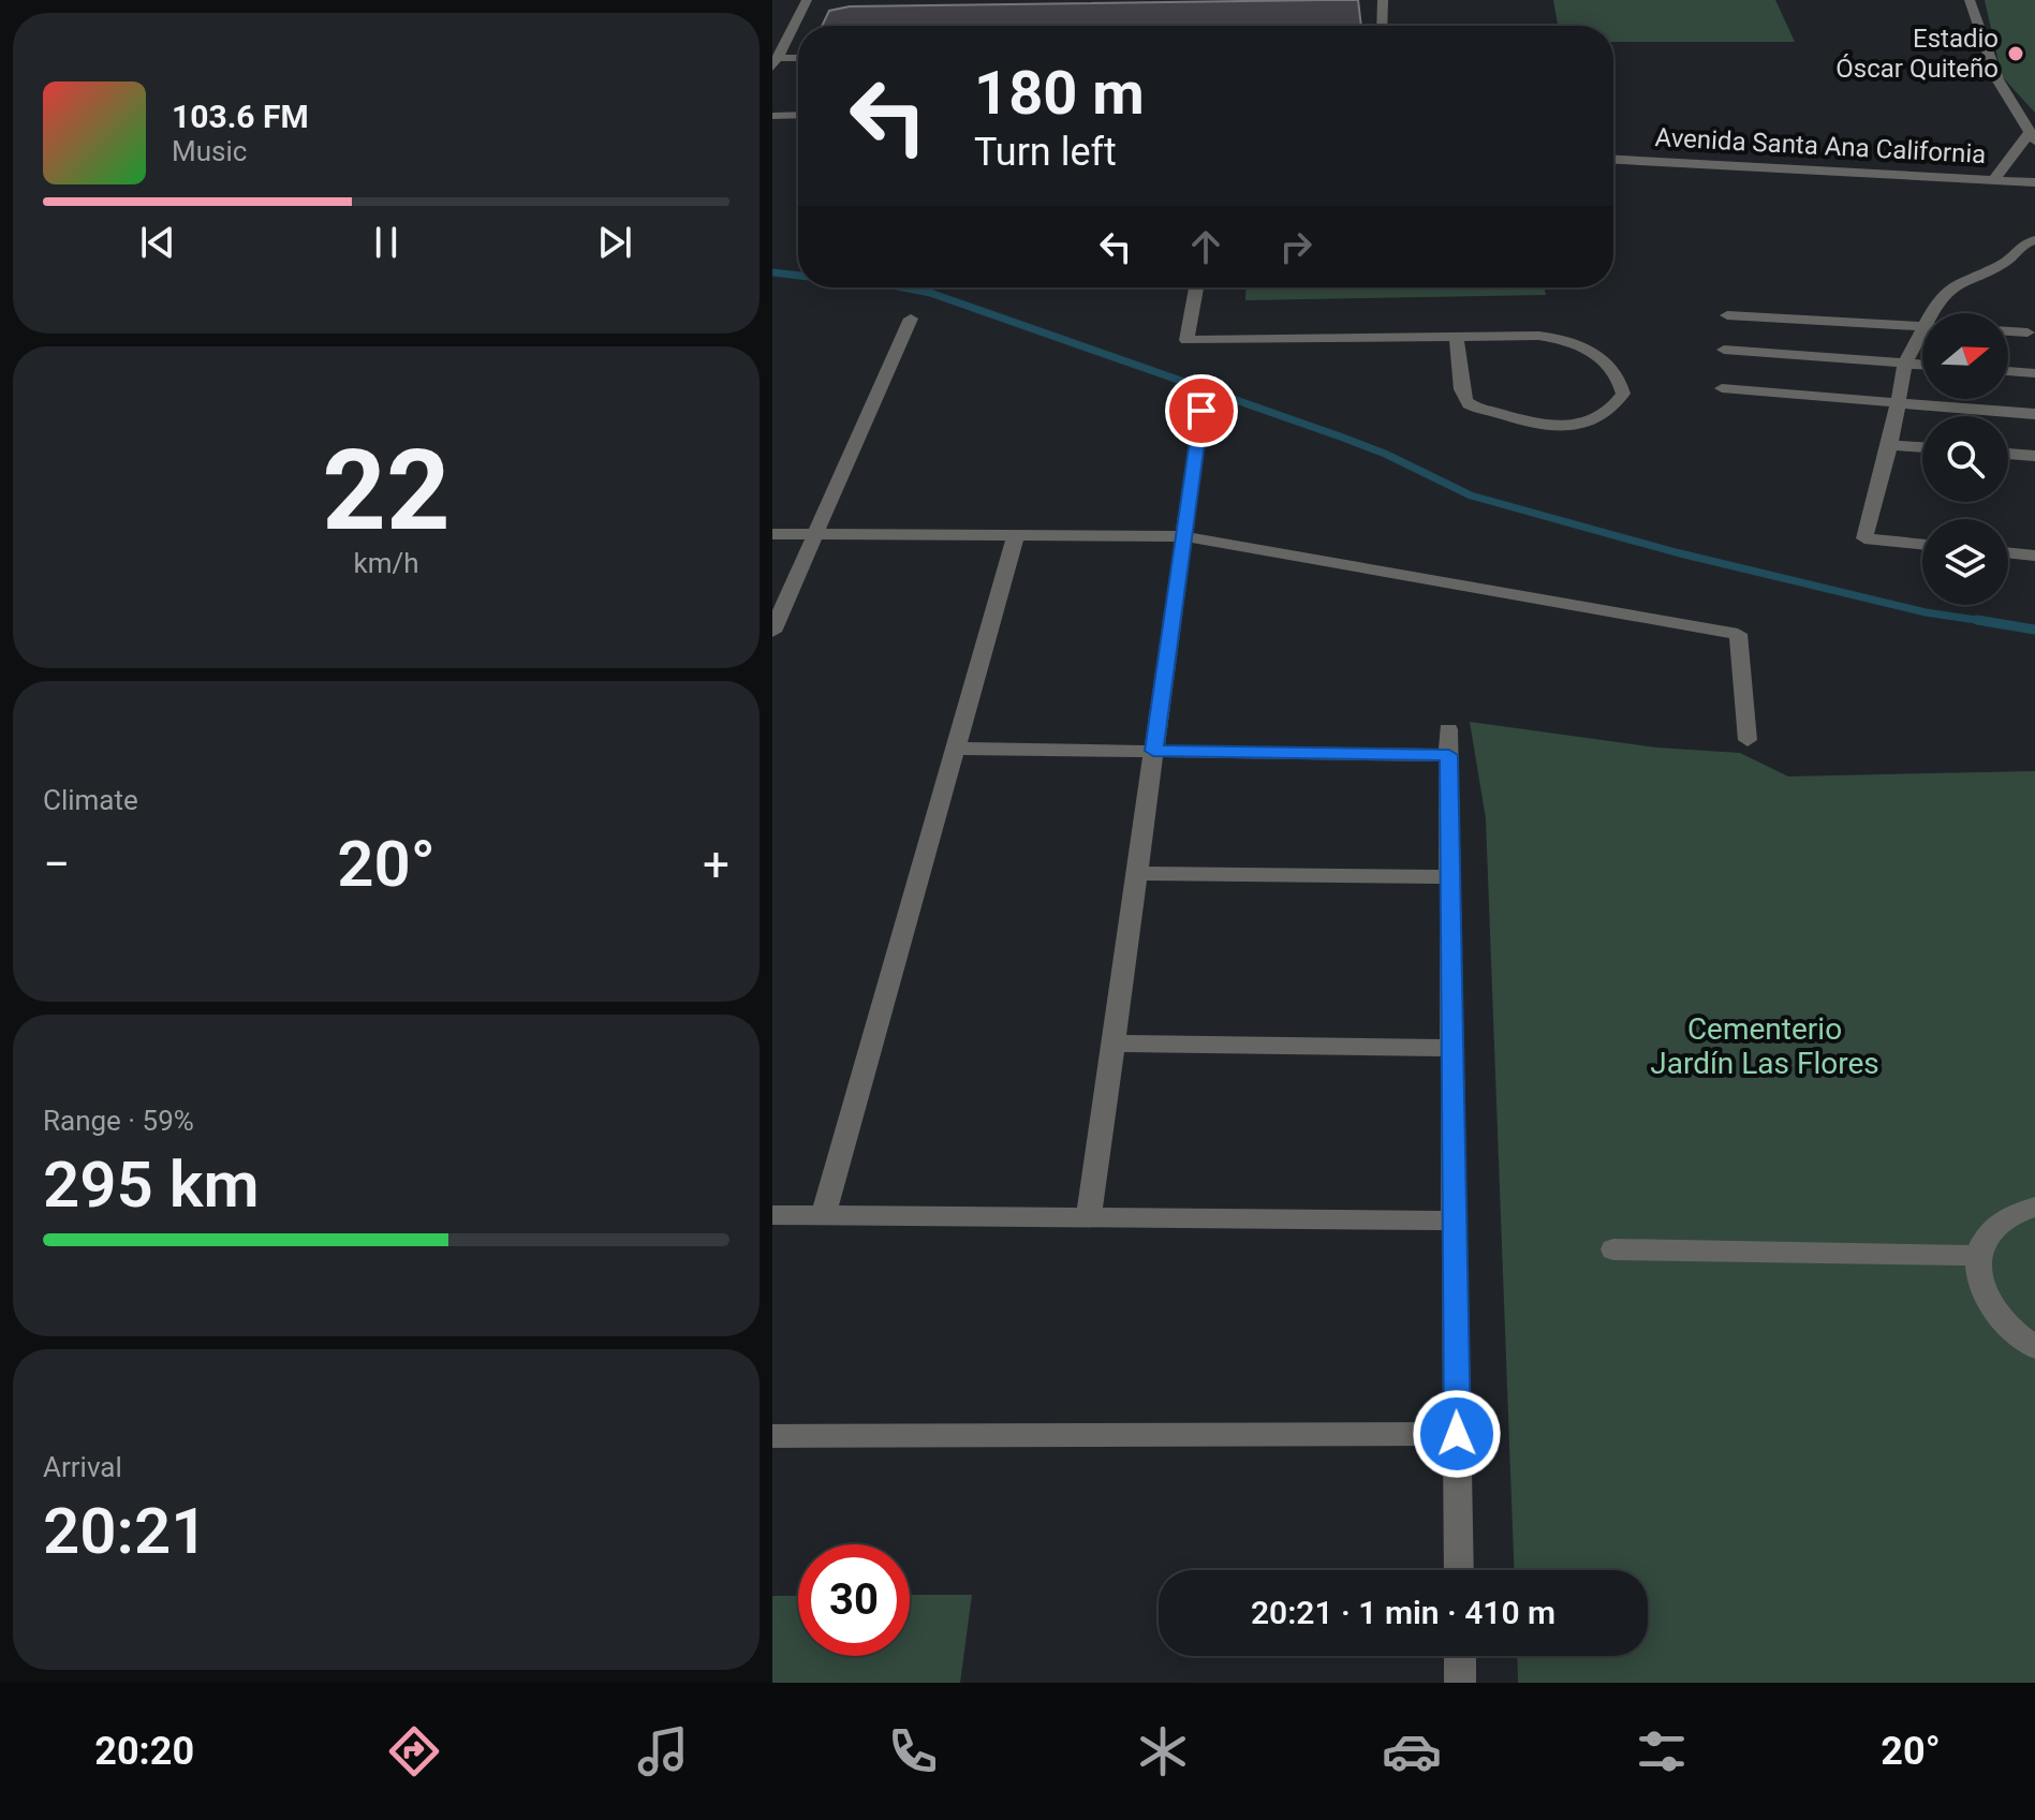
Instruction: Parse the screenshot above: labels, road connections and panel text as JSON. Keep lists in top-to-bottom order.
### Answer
{
  "streets": {
    "street": ["Avenida Santa Ana California"]
  },
  "parks": ["Cementerio Jardín Las Flores"],
  "places": ["Estadio Óscar Quiteño"],
  "north": "right",
  "page": {
    "turn": ["180 m", "Turn left"],
    "song": ["103.6 FM", "Music"],
    "tile": [
      ["22", "km/h"],
      "Climate",
      ["Range · 59%", "295 km"],
      ["Arrival", "20:21"]
    ],
    "heat": ["−", "20°", "+"],
    "limit": "30",
    "trip": "20:21 · 1 min · 410 m",
    "tabs": ["20:20", "20°"]
  }
}
